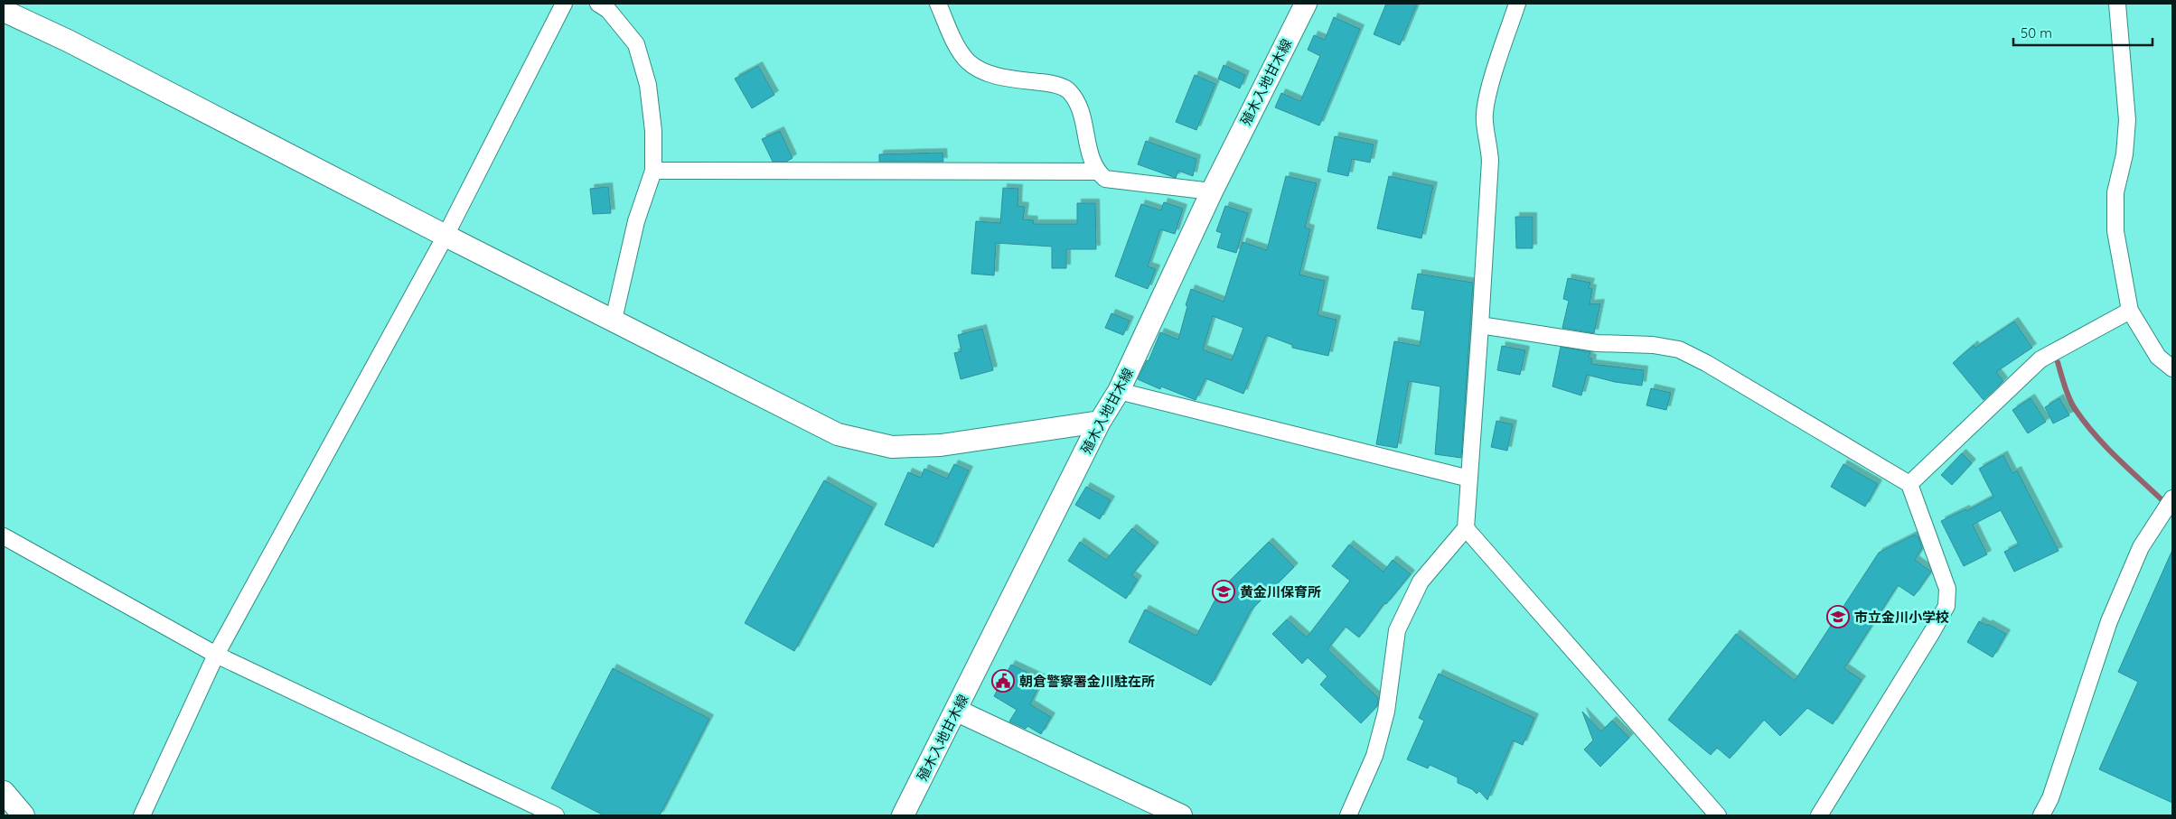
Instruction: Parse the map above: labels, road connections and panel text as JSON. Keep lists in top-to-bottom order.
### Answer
{
  "streets": {
    "street": ["殖木入地甘木線"]
  },
  "places": {
    "school or university": ["黄金川保育所", "市立金川小学校"],
    "public building": ["朝倉警察署金川駐在所"]
  },
  "scale_bar": "50 m"
}
